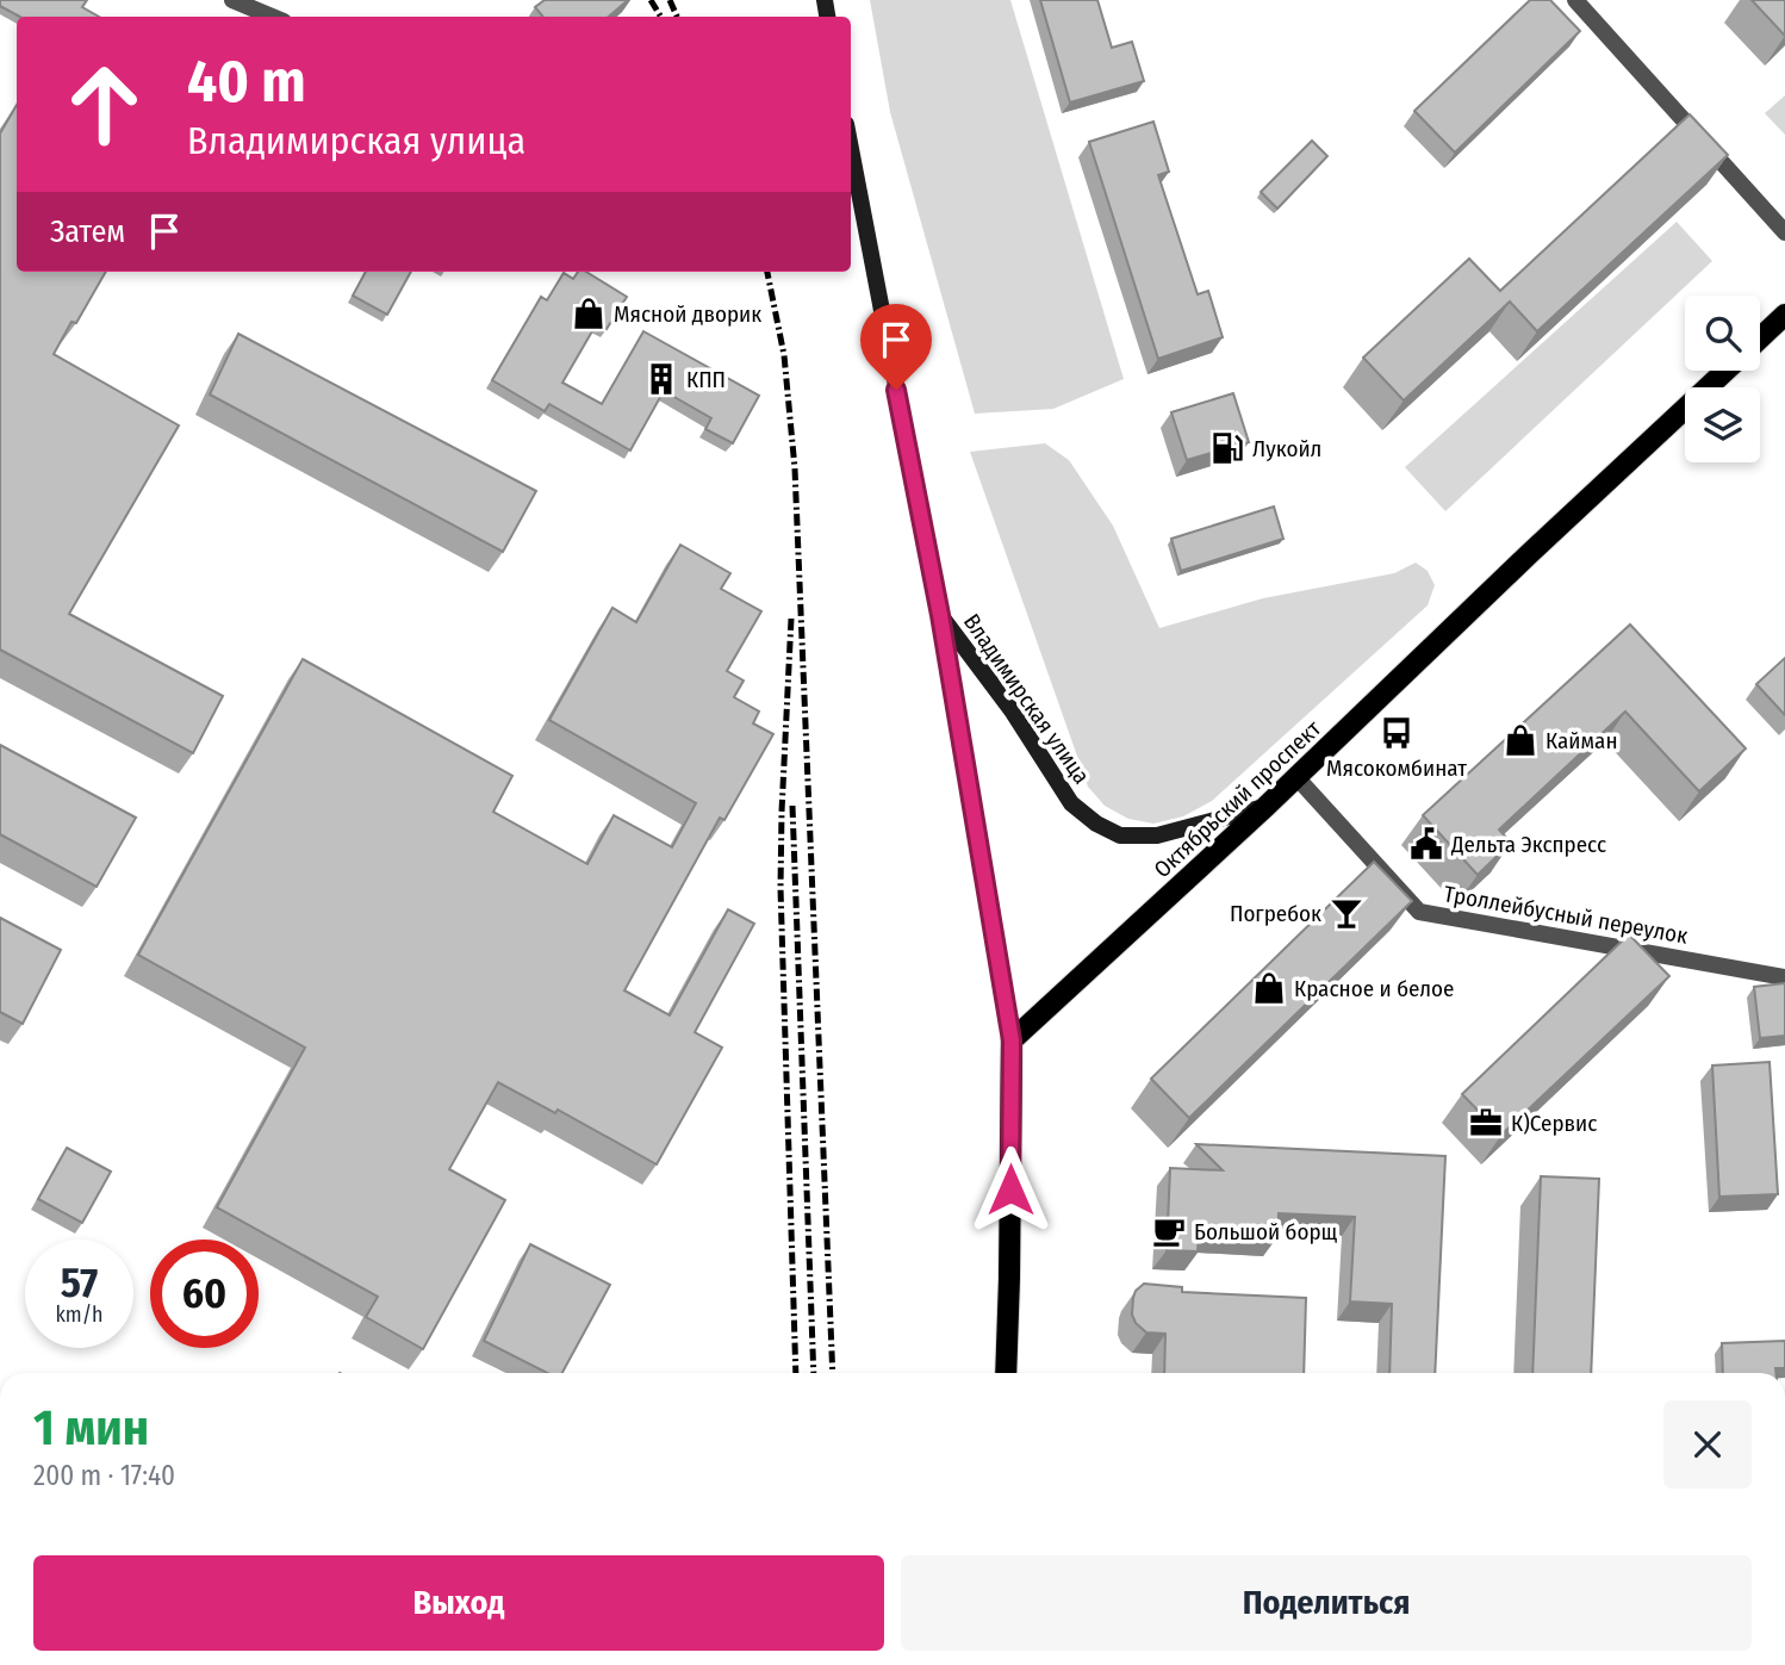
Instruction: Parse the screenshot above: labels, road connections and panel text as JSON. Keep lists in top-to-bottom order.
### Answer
{
  "streets": {
    "main road": ["Владимирская улица", "Октябрьский проспект"],
    "street": ["Троллейбусный переулок"]
  },
  "crossings": [
    ["Владимирская улица", "Октябрьский проспект"],
    ["Октябрьский проспект", "Троллейбусный переулок"]
  ],
  "places": {
    "shop": ["Мясной дворик", "Кайман", "Красное и белое"],
    "building": ["КПП"],
    "fuel station": ["Лукойл"],
    "bus stop": ["Мясокомбинат"],
    "public building": ["Дельта Экспресс"],
    "bar": ["Погребок"],
    "office": ["К)Сервис"],
    "cafe": ["Большой борщ"]
  },
  "page": {
    "turn": ["40 m", "Владимирская улица"],
    "then": "Затем",
    "speed": "57 km/h",
    "limit": "60",
    "heading": ["1 мин", "200 m · 17:40"],
    "buttons": ["Выход", "Поделиться"]
  }
}
